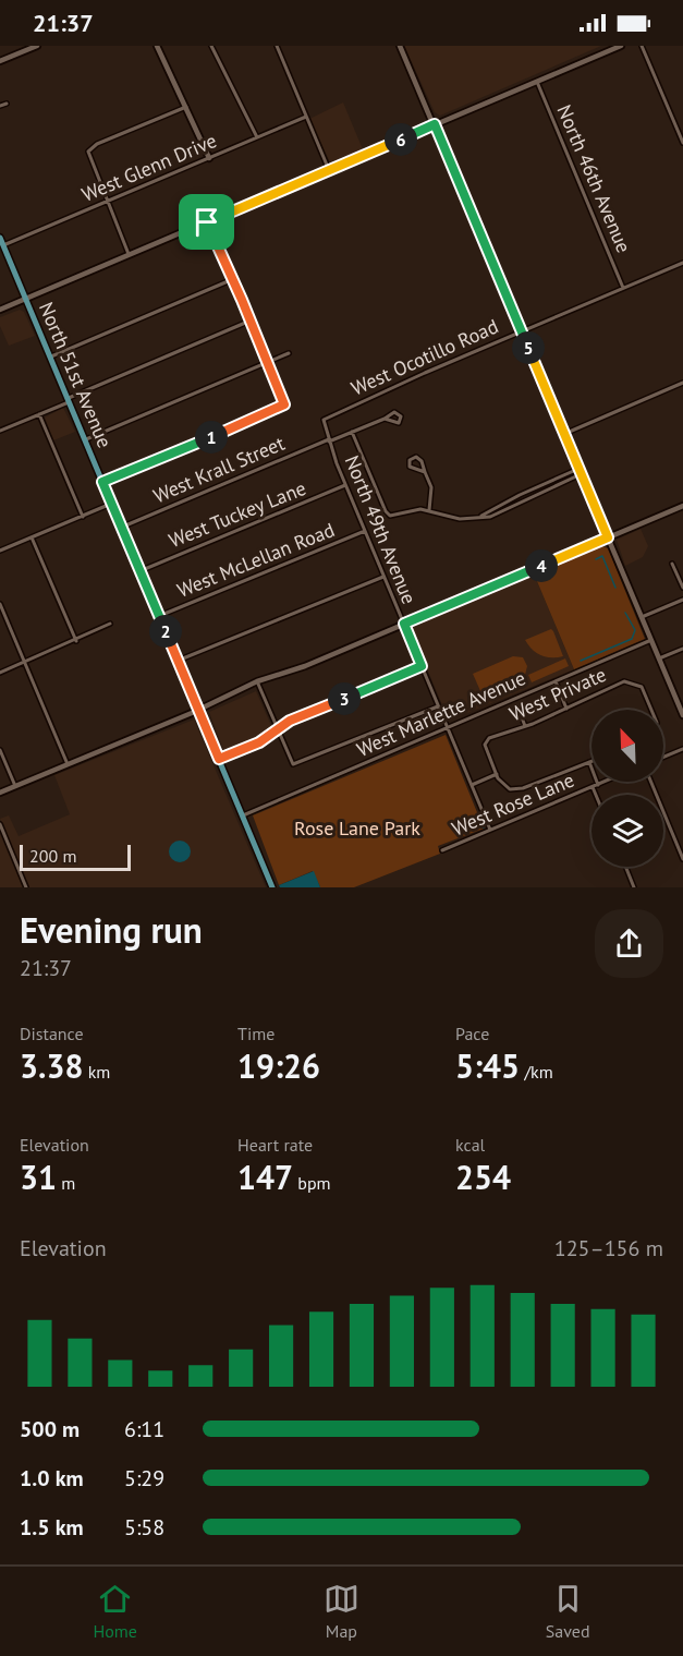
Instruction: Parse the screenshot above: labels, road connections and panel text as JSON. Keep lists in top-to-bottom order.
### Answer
{
  "streets": {
    "main road": ["North 51st Avenue"],
    "street": [
      "West Glenn Drive",
      "North 46th Avenue",
      "West Ocotillo Road",
      "West Krall Street",
      "West Tuckey Lane",
      "North 49th Avenue",
      "West McLellan Road",
      "West Private",
      "West Marlette Avenue",
      "West Rose Lane"
    ]
  },
  "crossings": [
    ["West Glenn Drive", "North 51st Avenue"],
    ["North 46th Avenue", "West Ocotillo Road"],
    ["West Ocotillo Road", "North 49th Avenue"],
    ["North 51st Avenue", "West Krall Street"],
    ["North 51st Avenue", "West Tuckey Lane"],
    ["North 51st Avenue", "West McLellan Road"],
    ["North 51st Avenue", "West Marlette Avenue"],
    ["West Krall Street", "North 49th Avenue"],
    ["West Tuckey Lane", "North 49th Avenue"],
    ["North 49th Avenue", "West McLellan Road"],
    ["North 49th Avenue", "West Marlette Avenue"],
    ["North 49th Avenue", "West Rose Lane"]
  ],
  "parks": ["Rose Lane Park"],
  "scale_bar": "200 m",
  "north": "top left",
  "page": {
    "status": "21:37",
    "pins": [
      "6",
      "5",
      "1",
      "4",
      "2",
      "3"
    ],
    "scale": "200 m",
    "heading": ["Evening run", "21:37"],
    "stats": [
      ["Distance", "3.38 km"],
      ["Time", "19:26"],
      ["Pace", "5:45 /km"],
      ["Elevation", "31 m"],
      ["Heart rate", "147 bpm"],
      ["kcal", "254"]
    ],
    "chart": ["Elevation", "125–156 m"],
    "list": [
      {
        "name": "500 m",
        "note": "6:11"
      },
      {
        "name": "1.0 km",
        "note": "5:29"
      },
      {
        "name": "1.5 km",
        "note": "5:58"
      }
    ],
    "tabs": ["Home", "Map", "Saved"]
  }
}
